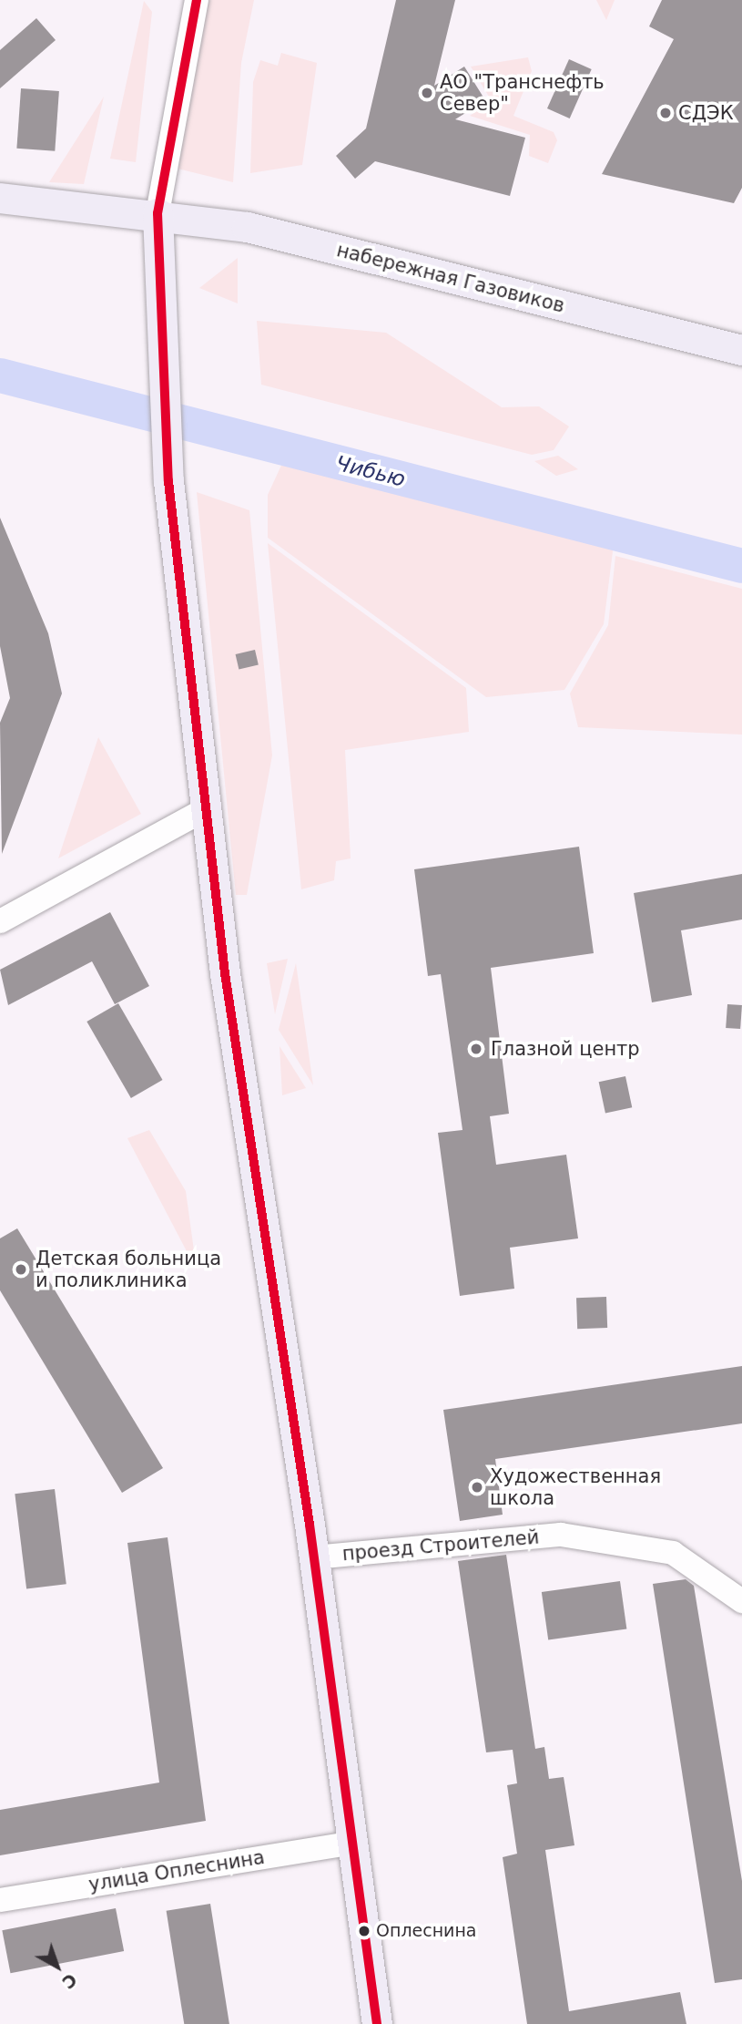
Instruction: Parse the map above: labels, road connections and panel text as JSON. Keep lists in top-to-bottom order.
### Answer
{
  "streets": {
    "main road": ["набережная Газовиков"],
    "street": ["проезд Строителей", "улица Оплеснина"]
  },
  "water": ["Чибью"],
  "places": [
    "АО \"Транснефть Север\"",
    "СДЭК",
    "Глазной центр",
    "Детская больница и поликлиника",
    "Художественная школа",
    "Оплеснина"
  ],
  "north": "bottom right"
}
